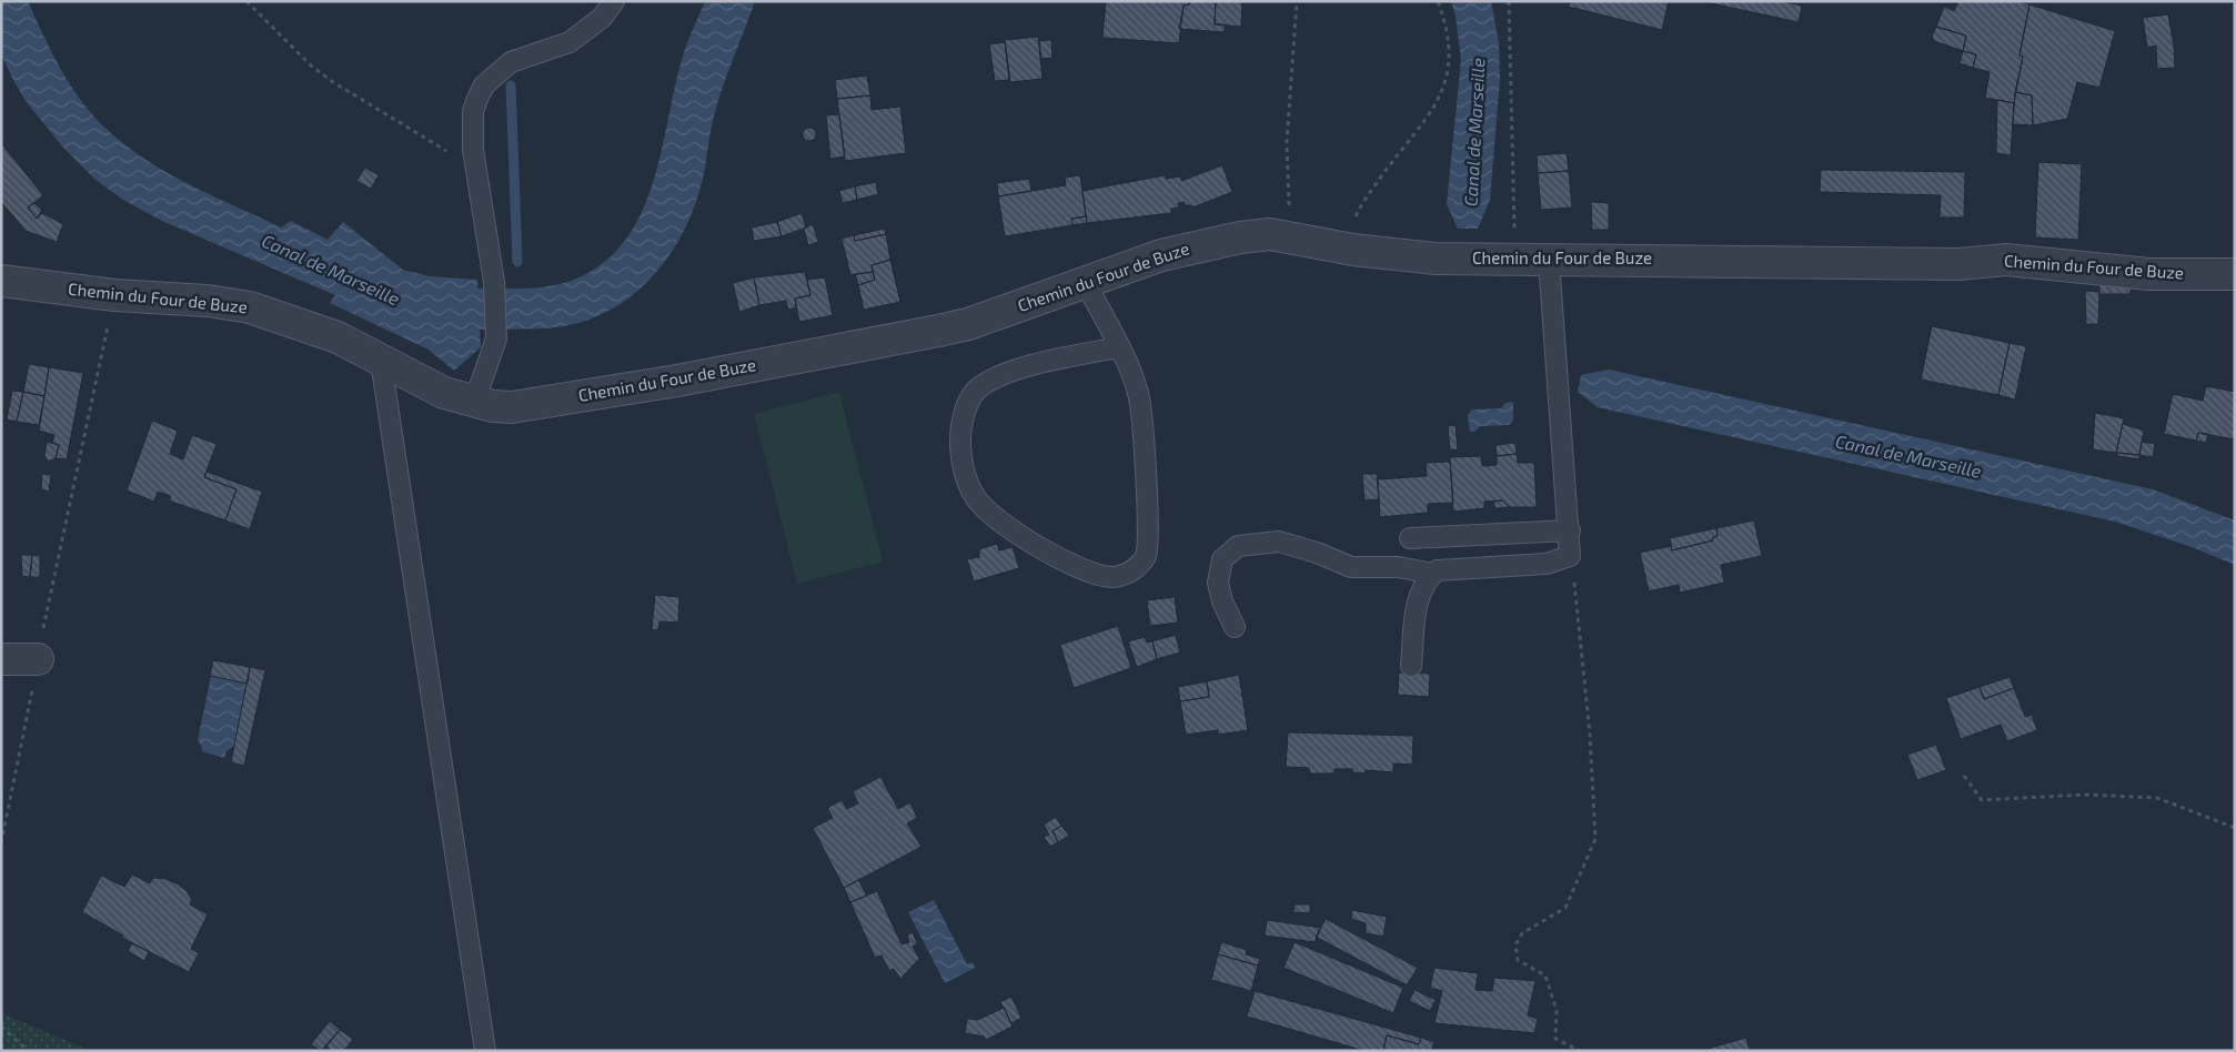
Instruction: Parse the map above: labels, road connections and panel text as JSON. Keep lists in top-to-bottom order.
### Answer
{
  "streets": {
    "street": ["Chemin du Four de Buze"]
  },
  "water": ["Canal de Marseille"]
}
